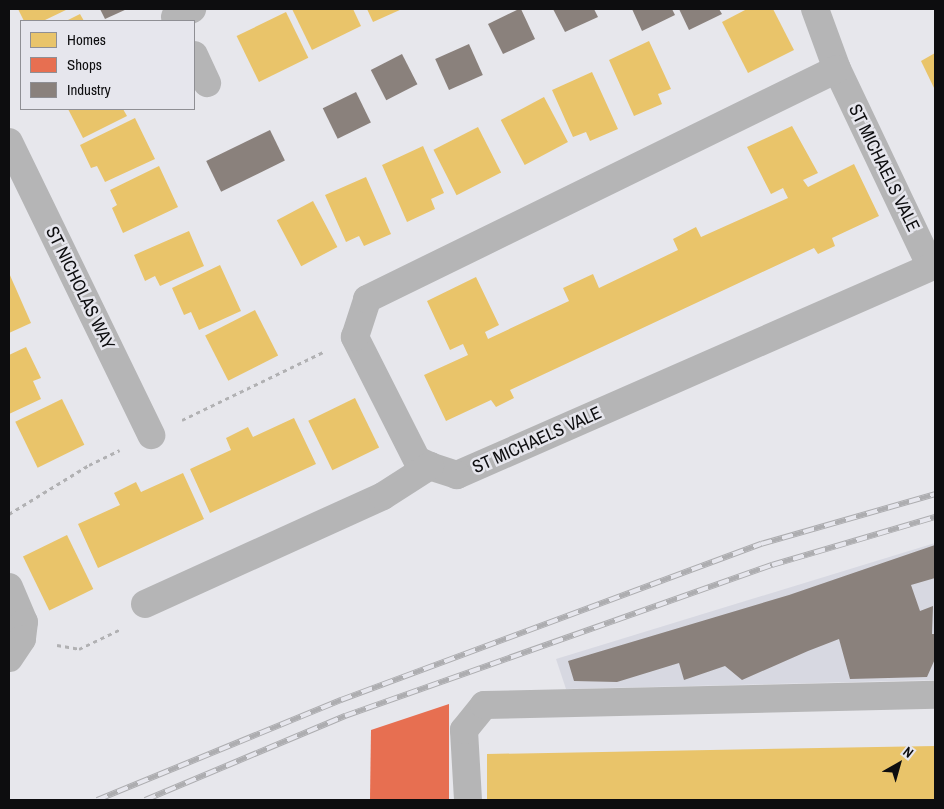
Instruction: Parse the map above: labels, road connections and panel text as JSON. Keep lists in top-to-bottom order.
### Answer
{
  "streets": {
    "street": ["ST MICHAELS VALE", "ST NICHOLAS WAY"]
  },
  "legend": ["Homes", "Shops", "Industry"],
  "north": "top right"
}
